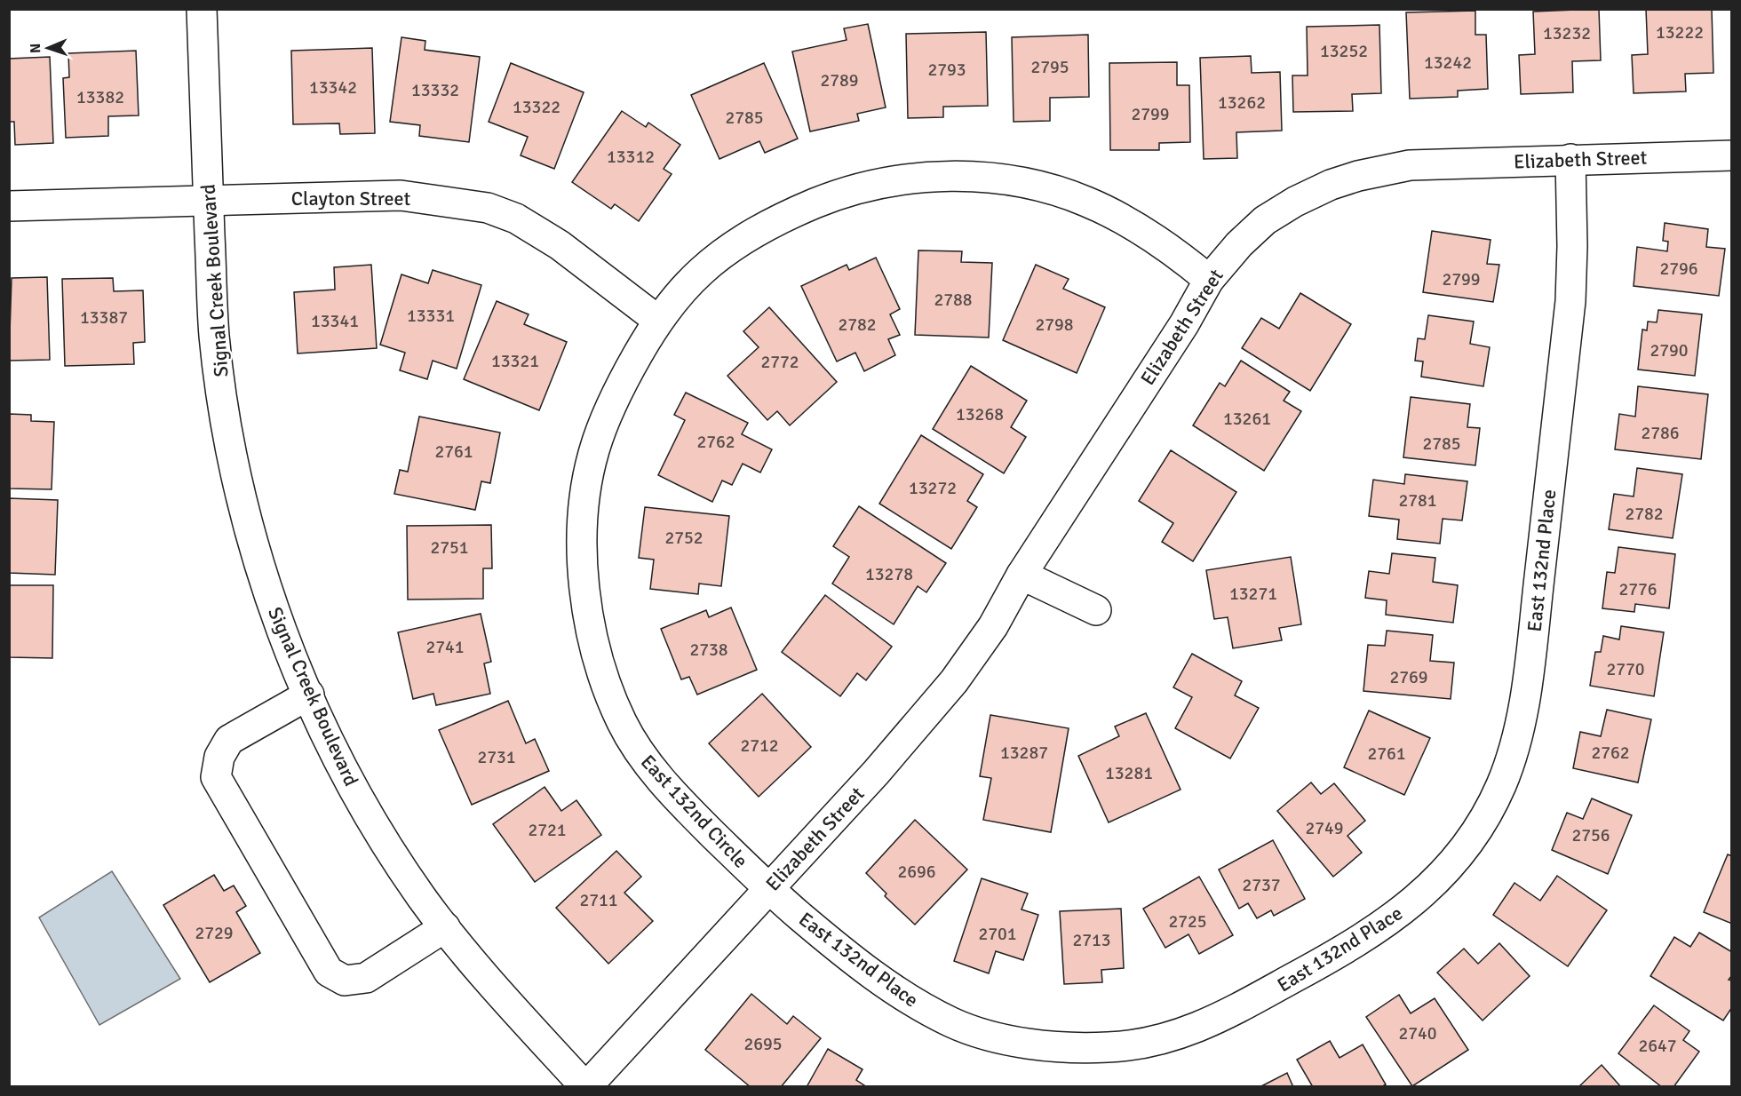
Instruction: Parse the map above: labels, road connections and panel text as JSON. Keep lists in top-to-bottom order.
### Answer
{
  "streets": {
    "street": [
      "Elizabeth Street",
      "Clayton Street",
      "Signal Creek Boulevard",
      "East 132nd Place",
      "East 132nd Circle"
    ]
  },
  "crossings": [
    ["Elizabeth Street", "Signal Creek Boulevard"],
    ["Elizabeth Street", "East 132nd Place"],
    ["Elizabeth Street", "East 132nd Circle"],
    ["Clayton Street", "Signal Creek Boulevard"],
    ["Clayton Street", "East 132nd Circle"],
    ["East 132nd Place", "East 132nd Circle"]
  ],
  "house_numbers": [
    "13222",
    "13232",
    "13252",
    "13242",
    "2795",
    "2793",
    "2789",
    "13342",
    "13332",
    "13382",
    "13262",
    "13322",
    "2799",
    "2785",
    "13312",
    "2796",
    "2799",
    "2788",
    "13331",
    "13387",
    "13341",
    "2782",
    "2798",
    "2790",
    "13321",
    "2772",
    "13268",
    "13261",
    "2786",
    "2762",
    "2785",
    "2761",
    "13272",
    "2781",
    "2782",
    "2752",
    "2751",
    "13278",
    "2776",
    "13271",
    "2741",
    "2738",
    "2770",
    "2769",
    "2712",
    "13287",
    "2762",
    "2761",
    "2731",
    "13281",
    "2749",
    "2721",
    "2756",
    "2696",
    "2737",
    "2711",
    "2725",
    "2729",
    "2701",
    "2713",
    "2740",
    "2695",
    "2647"
  ],
  "north": "left"
}
